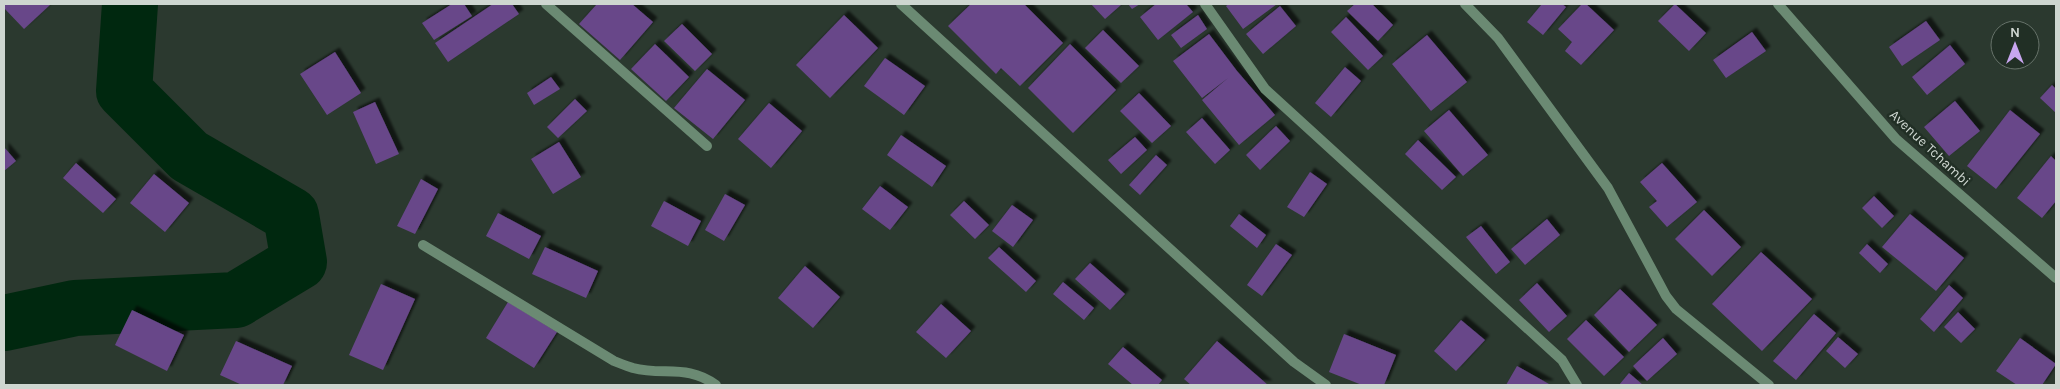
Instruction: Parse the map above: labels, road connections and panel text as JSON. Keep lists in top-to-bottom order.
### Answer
{
  "streets": {
    "street": ["Avenue Tchambi"]
  },
  "north": "top"
}
